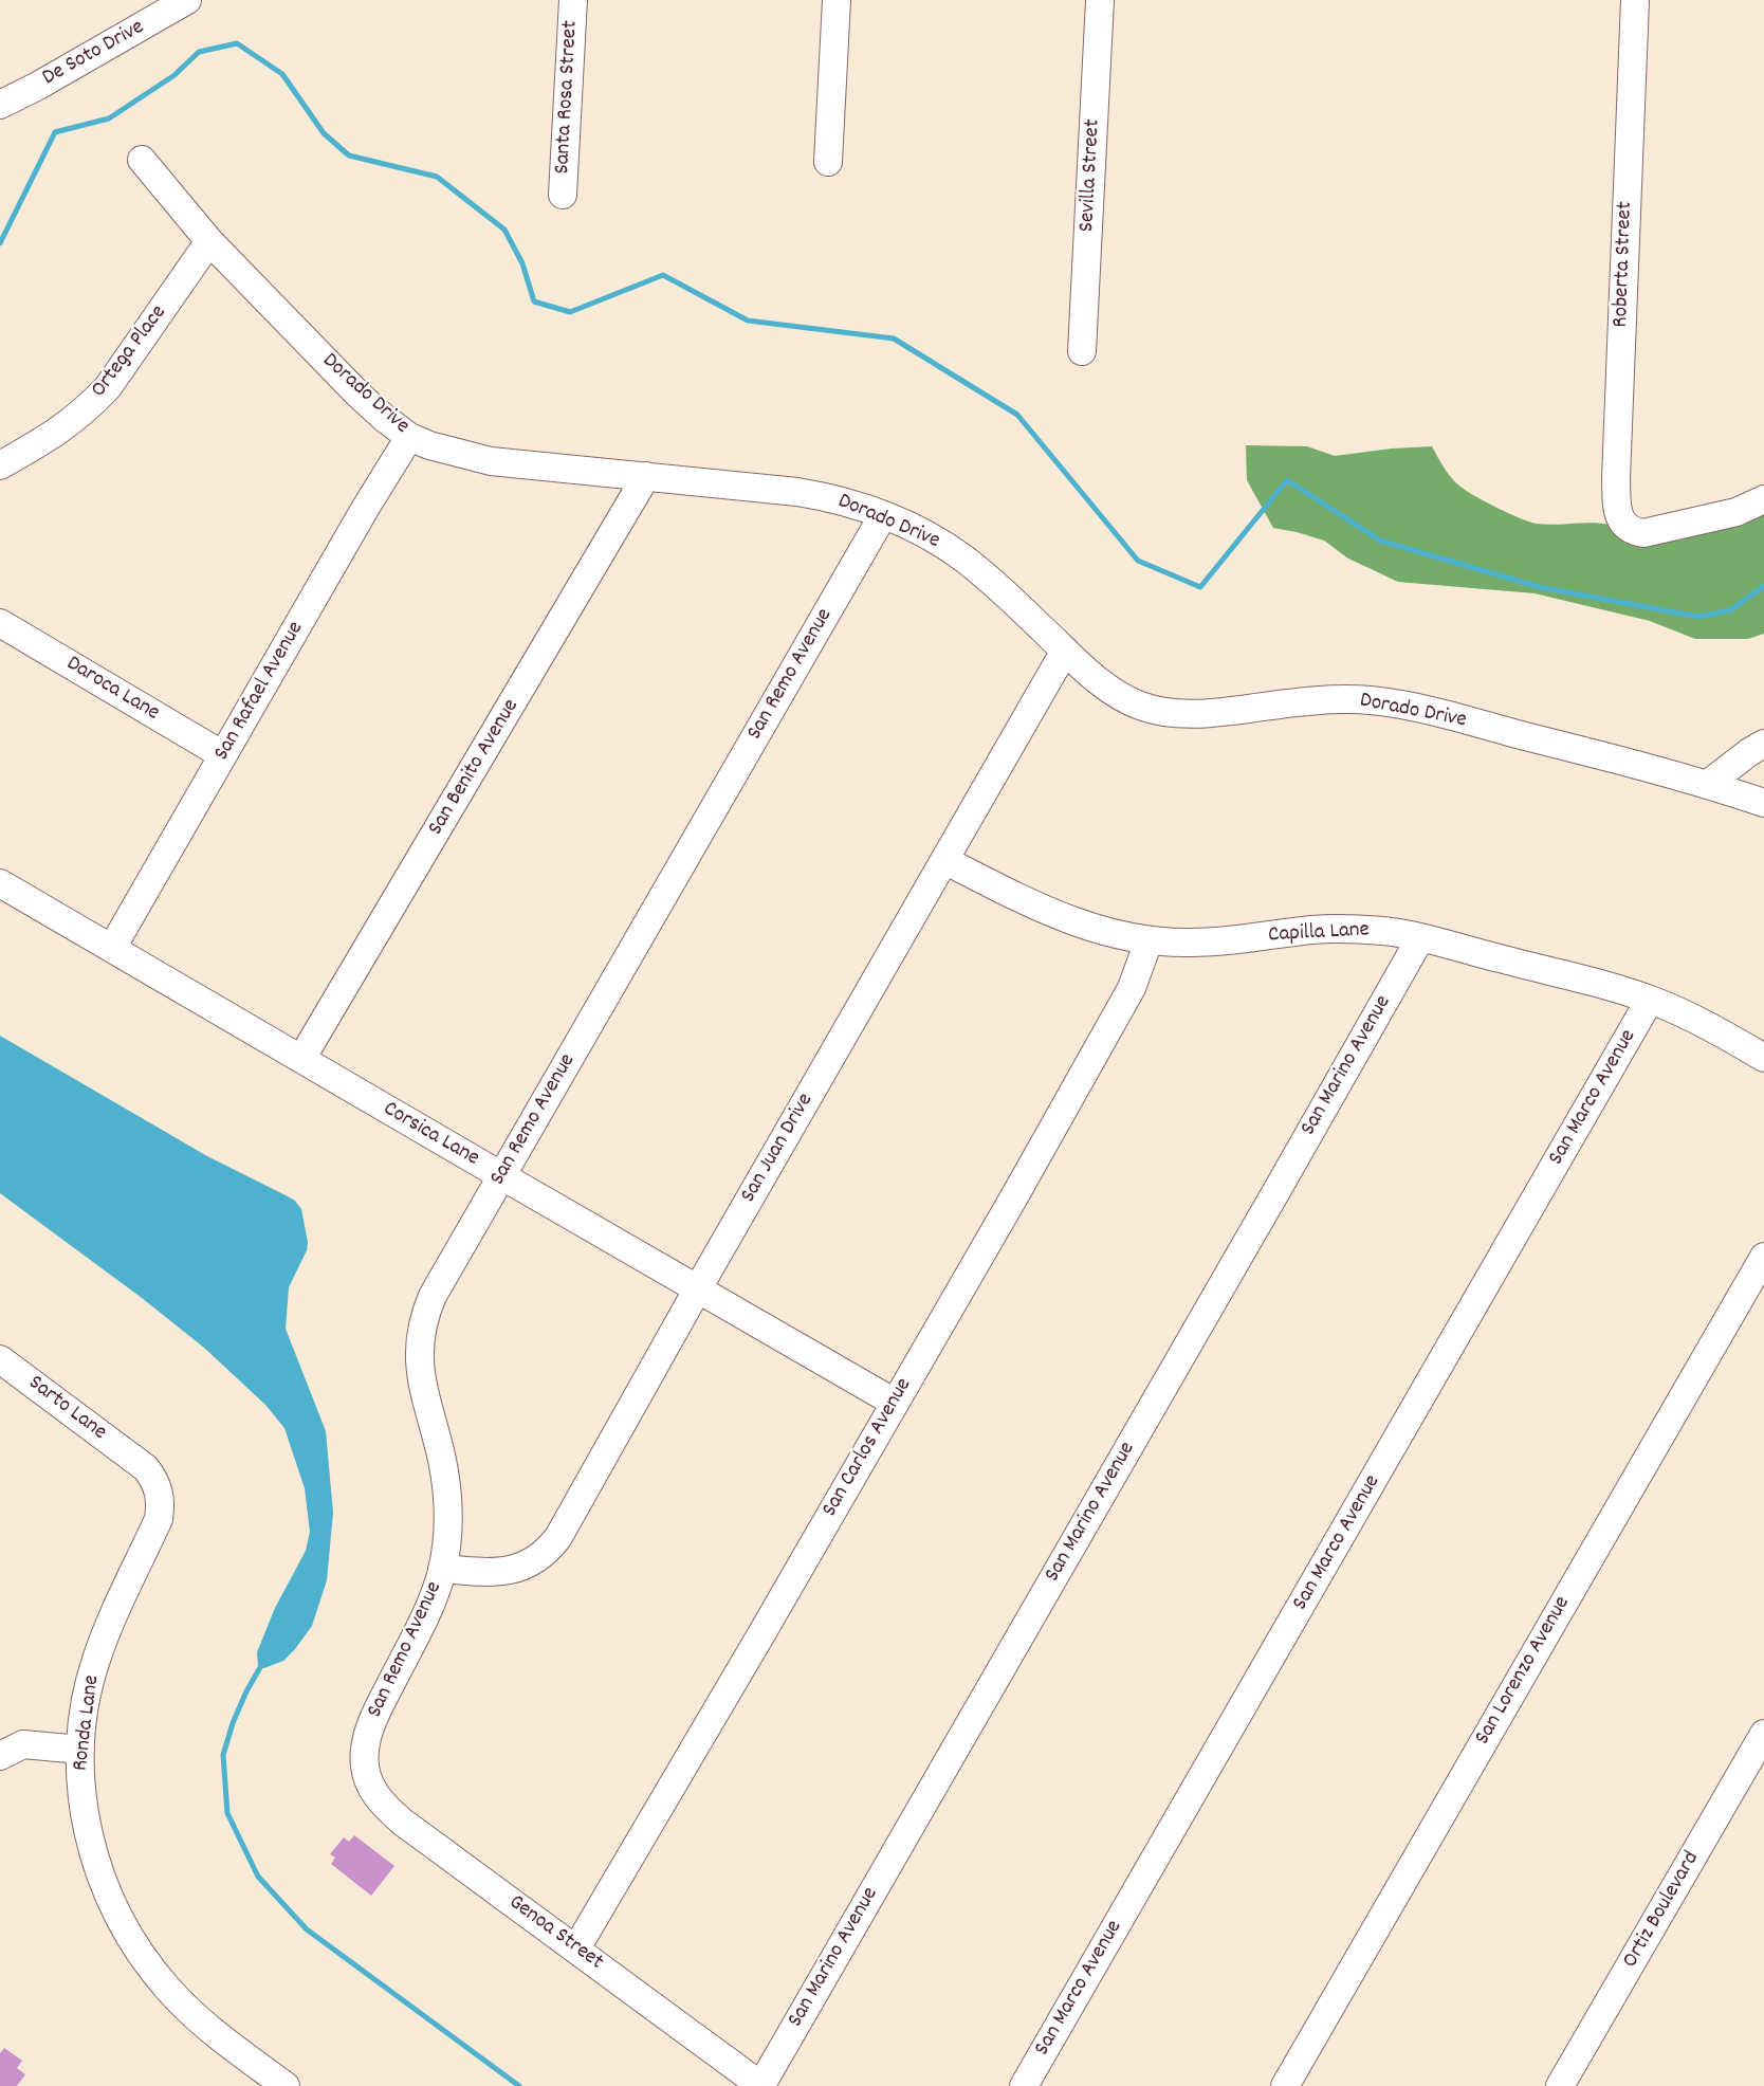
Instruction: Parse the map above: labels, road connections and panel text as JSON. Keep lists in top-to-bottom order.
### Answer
{
  "streets": {
    "street": [
      "De Soto Drive",
      "Santa Rosa Street",
      "Sevilla Street",
      "Roberta Street",
      "Ortega Place",
      "Dorado Drive",
      "San Remo Avenue",
      "Daroca Lane",
      "San Rafael Avenue",
      "San Benito Avenue",
      "Capilla Lane",
      "San Marino Avenue",
      "San Marco Avenue",
      "Corsica Lane",
      "San Juan Drive",
      "Sarto Lane",
      "San Carlos Avenue",
      "San Lorenzo Avenue",
      "Ronda Lane",
      "Ortiz Boulevard",
      "Genoa Street"
    ]
  },
  "crossings": [
    ["Ortega Place", "Dorado Drive"],
    ["Dorado Drive", "San Remo Avenue"],
    ["Dorado Drive", "San Rafael Avenue"],
    ["Dorado Drive", "San Benito Avenue"],
    ["Dorado Drive", "San Juan Drive"],
    ["San Remo Avenue", "Corsica Lane"],
    ["San Remo Avenue", "San Juan Drive"],
    ["San Remo Avenue", "Genoa Street"],
    ["Daroca Lane", "San Rafael Avenue"],
    ["San Rafael Avenue", "Corsica Lane"],
    ["San Benito Avenue", "Corsica Lane"],
    ["Capilla Lane", "San Marino Avenue"],
    ["Capilla Lane", "San Marco Avenue"],
    ["Capilla Lane", "San Juan Drive"],
    ["Capilla Lane", "San Carlos Avenue"],
    ["San Marino Avenue", "Genoa Street"],
    ["Corsica Lane", "San Juan Drive"],
    ["Corsica Lane", "San Carlos Avenue"],
    ["Sarto Lane", "Ronda Lane"],
    ["San Carlos Avenue", "Genoa Street"]
  ]
}
